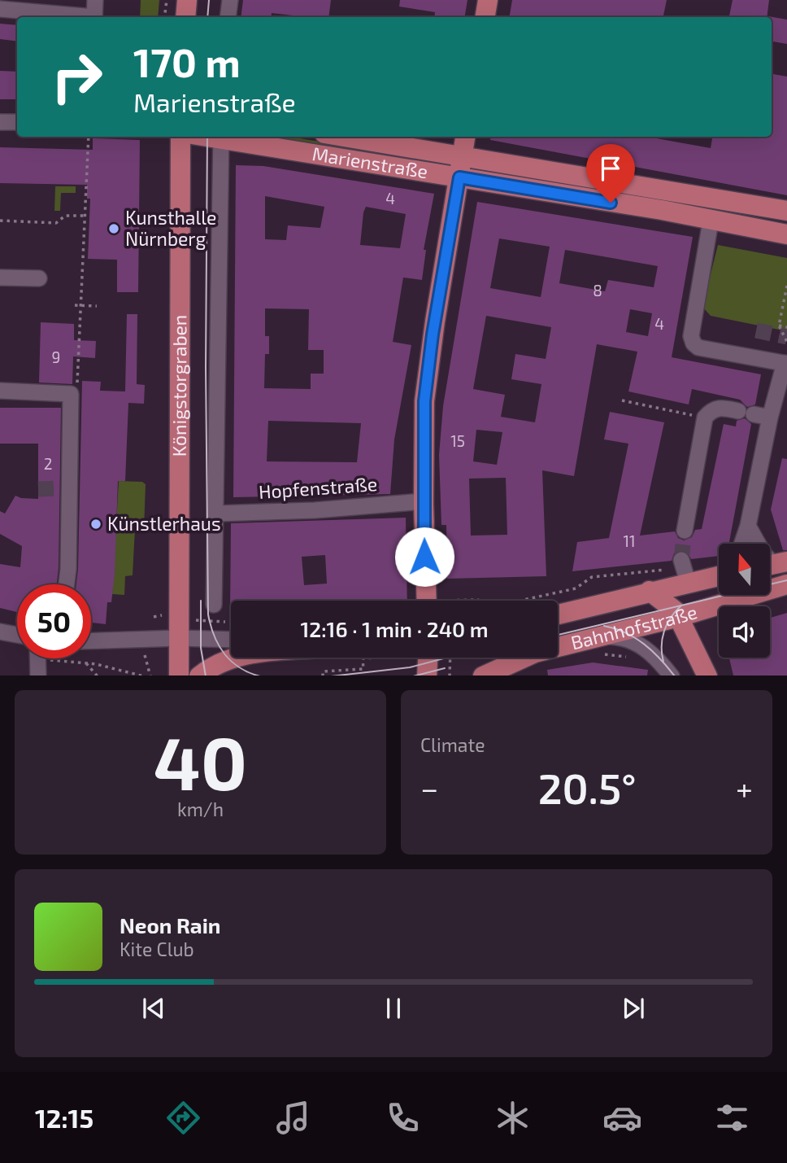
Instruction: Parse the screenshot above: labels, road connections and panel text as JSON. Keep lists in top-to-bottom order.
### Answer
{
  "streets": {
    "main road": ["Marienstraße", "Königstorgraben", "Bahnhofstraße"],
    "street": ["Hopfenstraße"]
  },
  "crossings": [
    ["Königstorgraben", "Hopfenstraße"]
  ],
  "places": ["Kunsthalle Nürnberg", "Künstlerhaus"],
  "house_numbers": [
    "4",
    "8",
    "4",
    "9",
    "15",
    "2",
    "11"
  ],
  "north": "top",
  "page": {
    "turn": ["170 m", "Marienstraße"],
    "limit": "50",
    "trip": "12:16 · 1 min · 240 m",
    "tile": [
      ["40", "km/h"],
      "Climate"
    ],
    "heat": ["−", "20.5°", "+"],
    "song": ["Neon Rain", "Kite Club"],
    "tabs": "12:15"
  }
}
